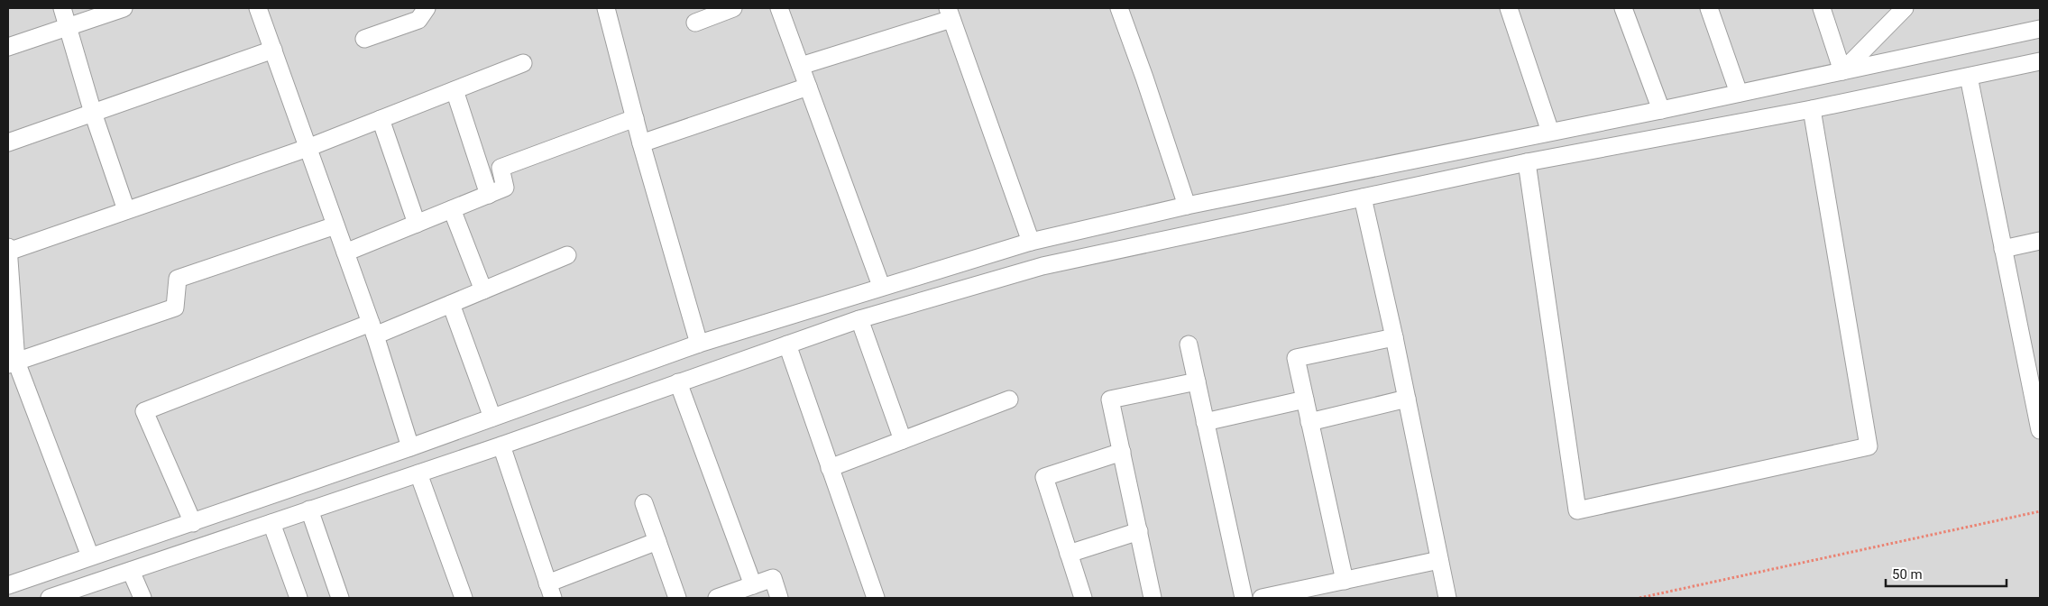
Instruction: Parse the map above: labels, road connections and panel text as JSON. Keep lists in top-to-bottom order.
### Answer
{
  "scale_bar": "50 m"
}
